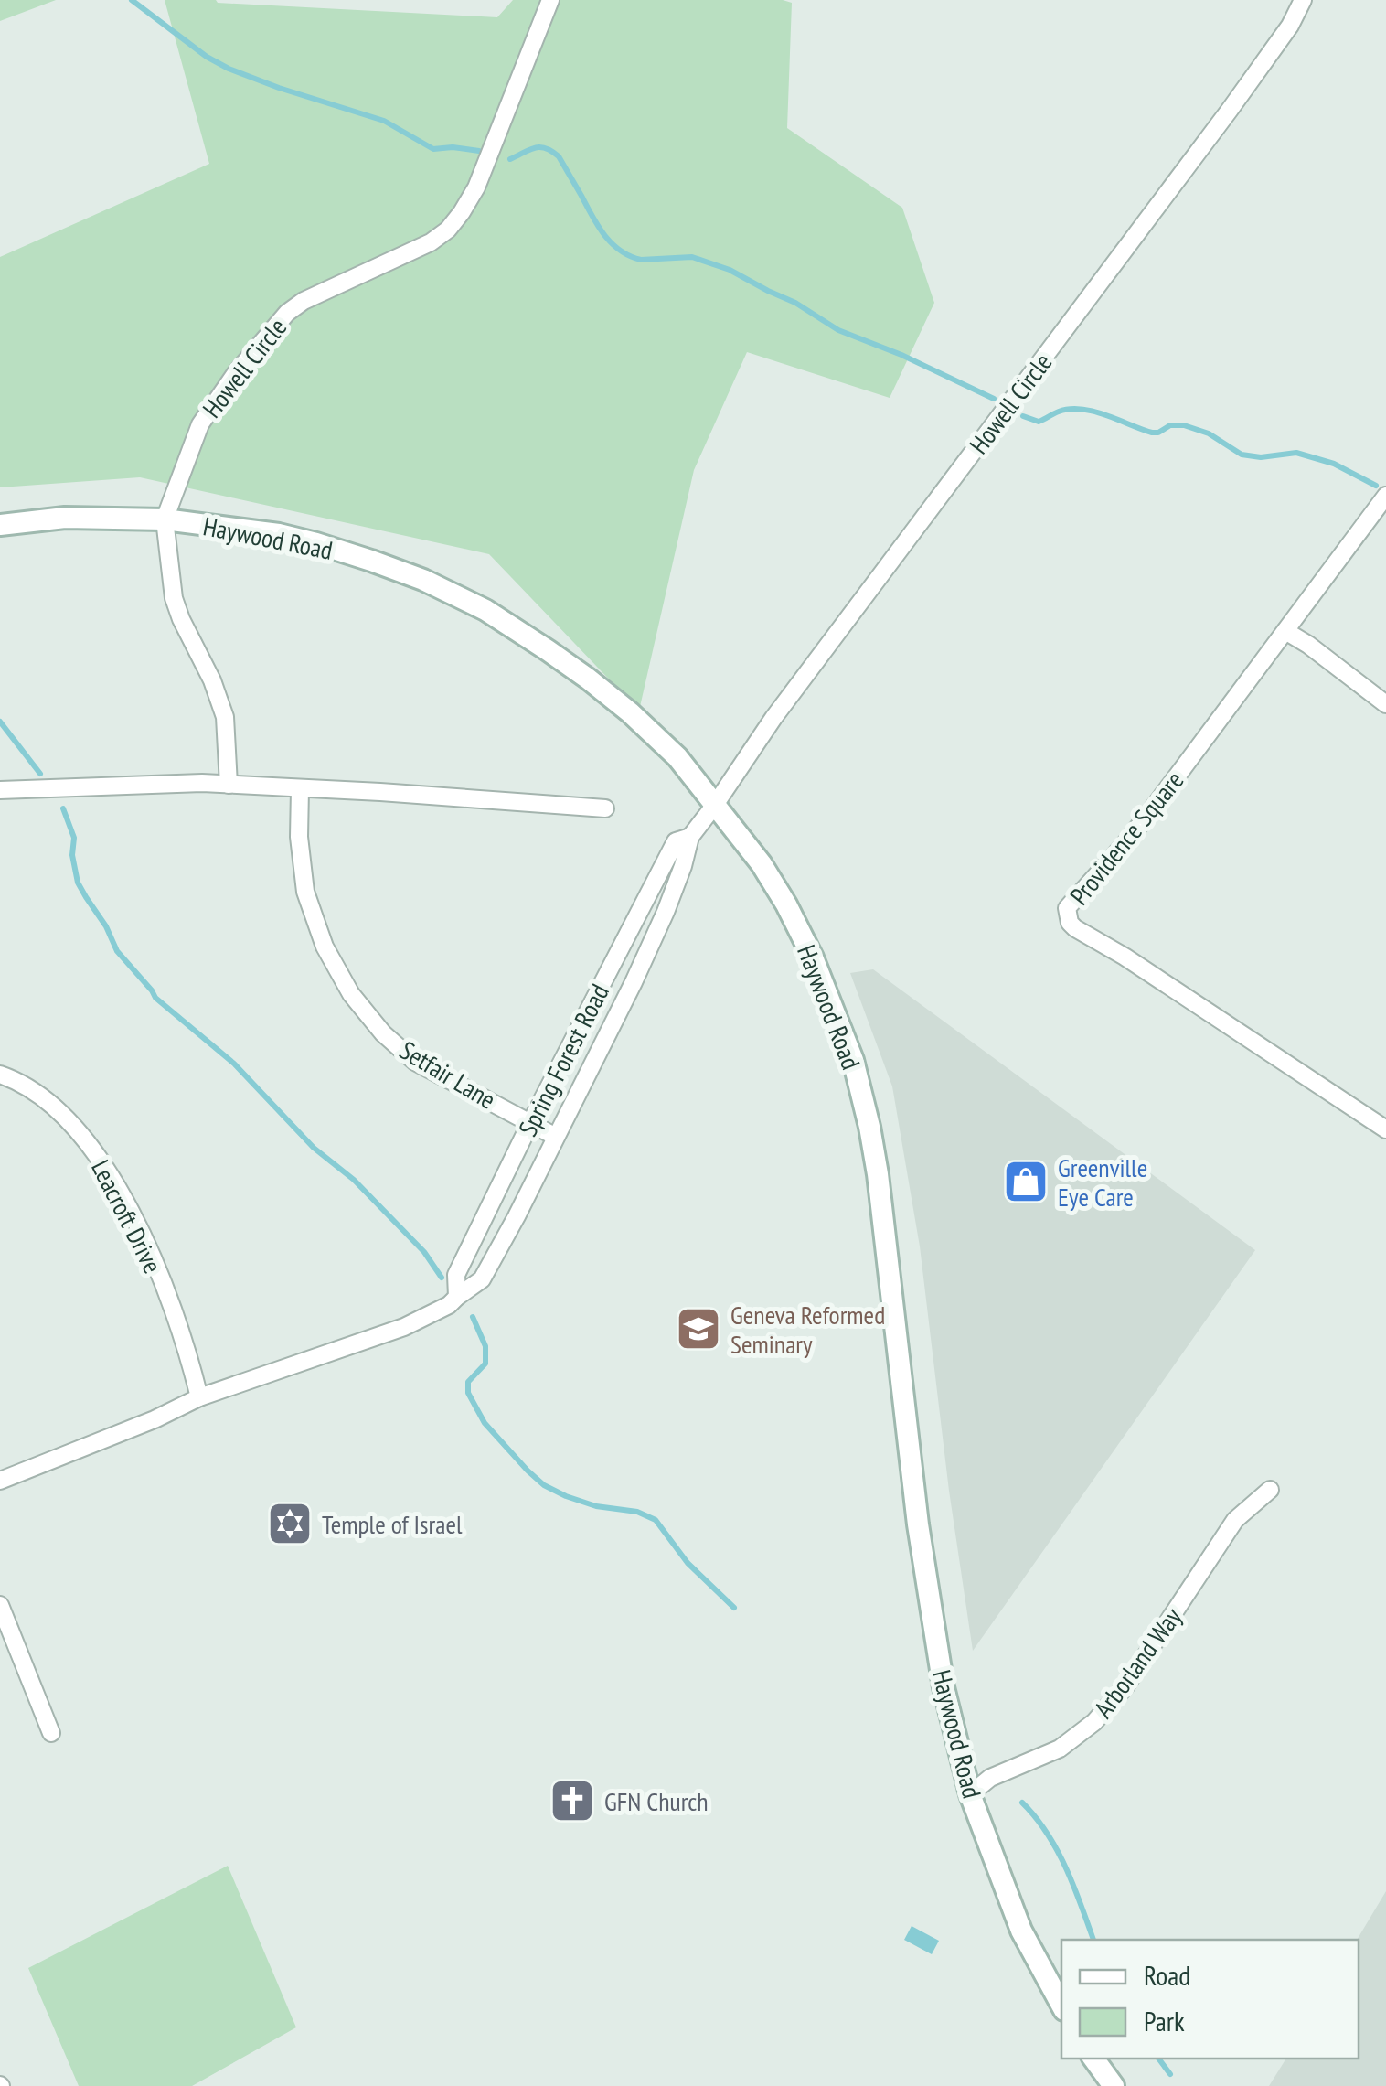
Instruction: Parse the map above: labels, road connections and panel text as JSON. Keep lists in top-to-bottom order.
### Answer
{
  "streets": {
    "main road": ["Haywood Road"],
    "street": [
      "Howell Circle",
      "Providence Square",
      "Spring Forest Road",
      "Setfair Lane",
      "Leacroft Drive",
      "Arborland Way"
    ]
  },
  "crossings": [
    ["Howell Circle", "Haywood Road"],
    ["Howell Circle", "Spring Forest Road"],
    ["Haywood Road", "Spring Forest Road"],
    ["Haywood Road", "Arborland Way"],
    ["Spring Forest Road", "Setfair Lane"],
    ["Spring Forest Road", "Leacroft Drive"]
  ],
  "places": {
    "shop": ["Greenville Eye Care"],
    "school or university": ["Geneva Reformed Seminary"],
    "synagogue": ["Temple of Israel"],
    "church": ["GFN Church"]
  },
  "legend": ["Road", "Park"]
}
